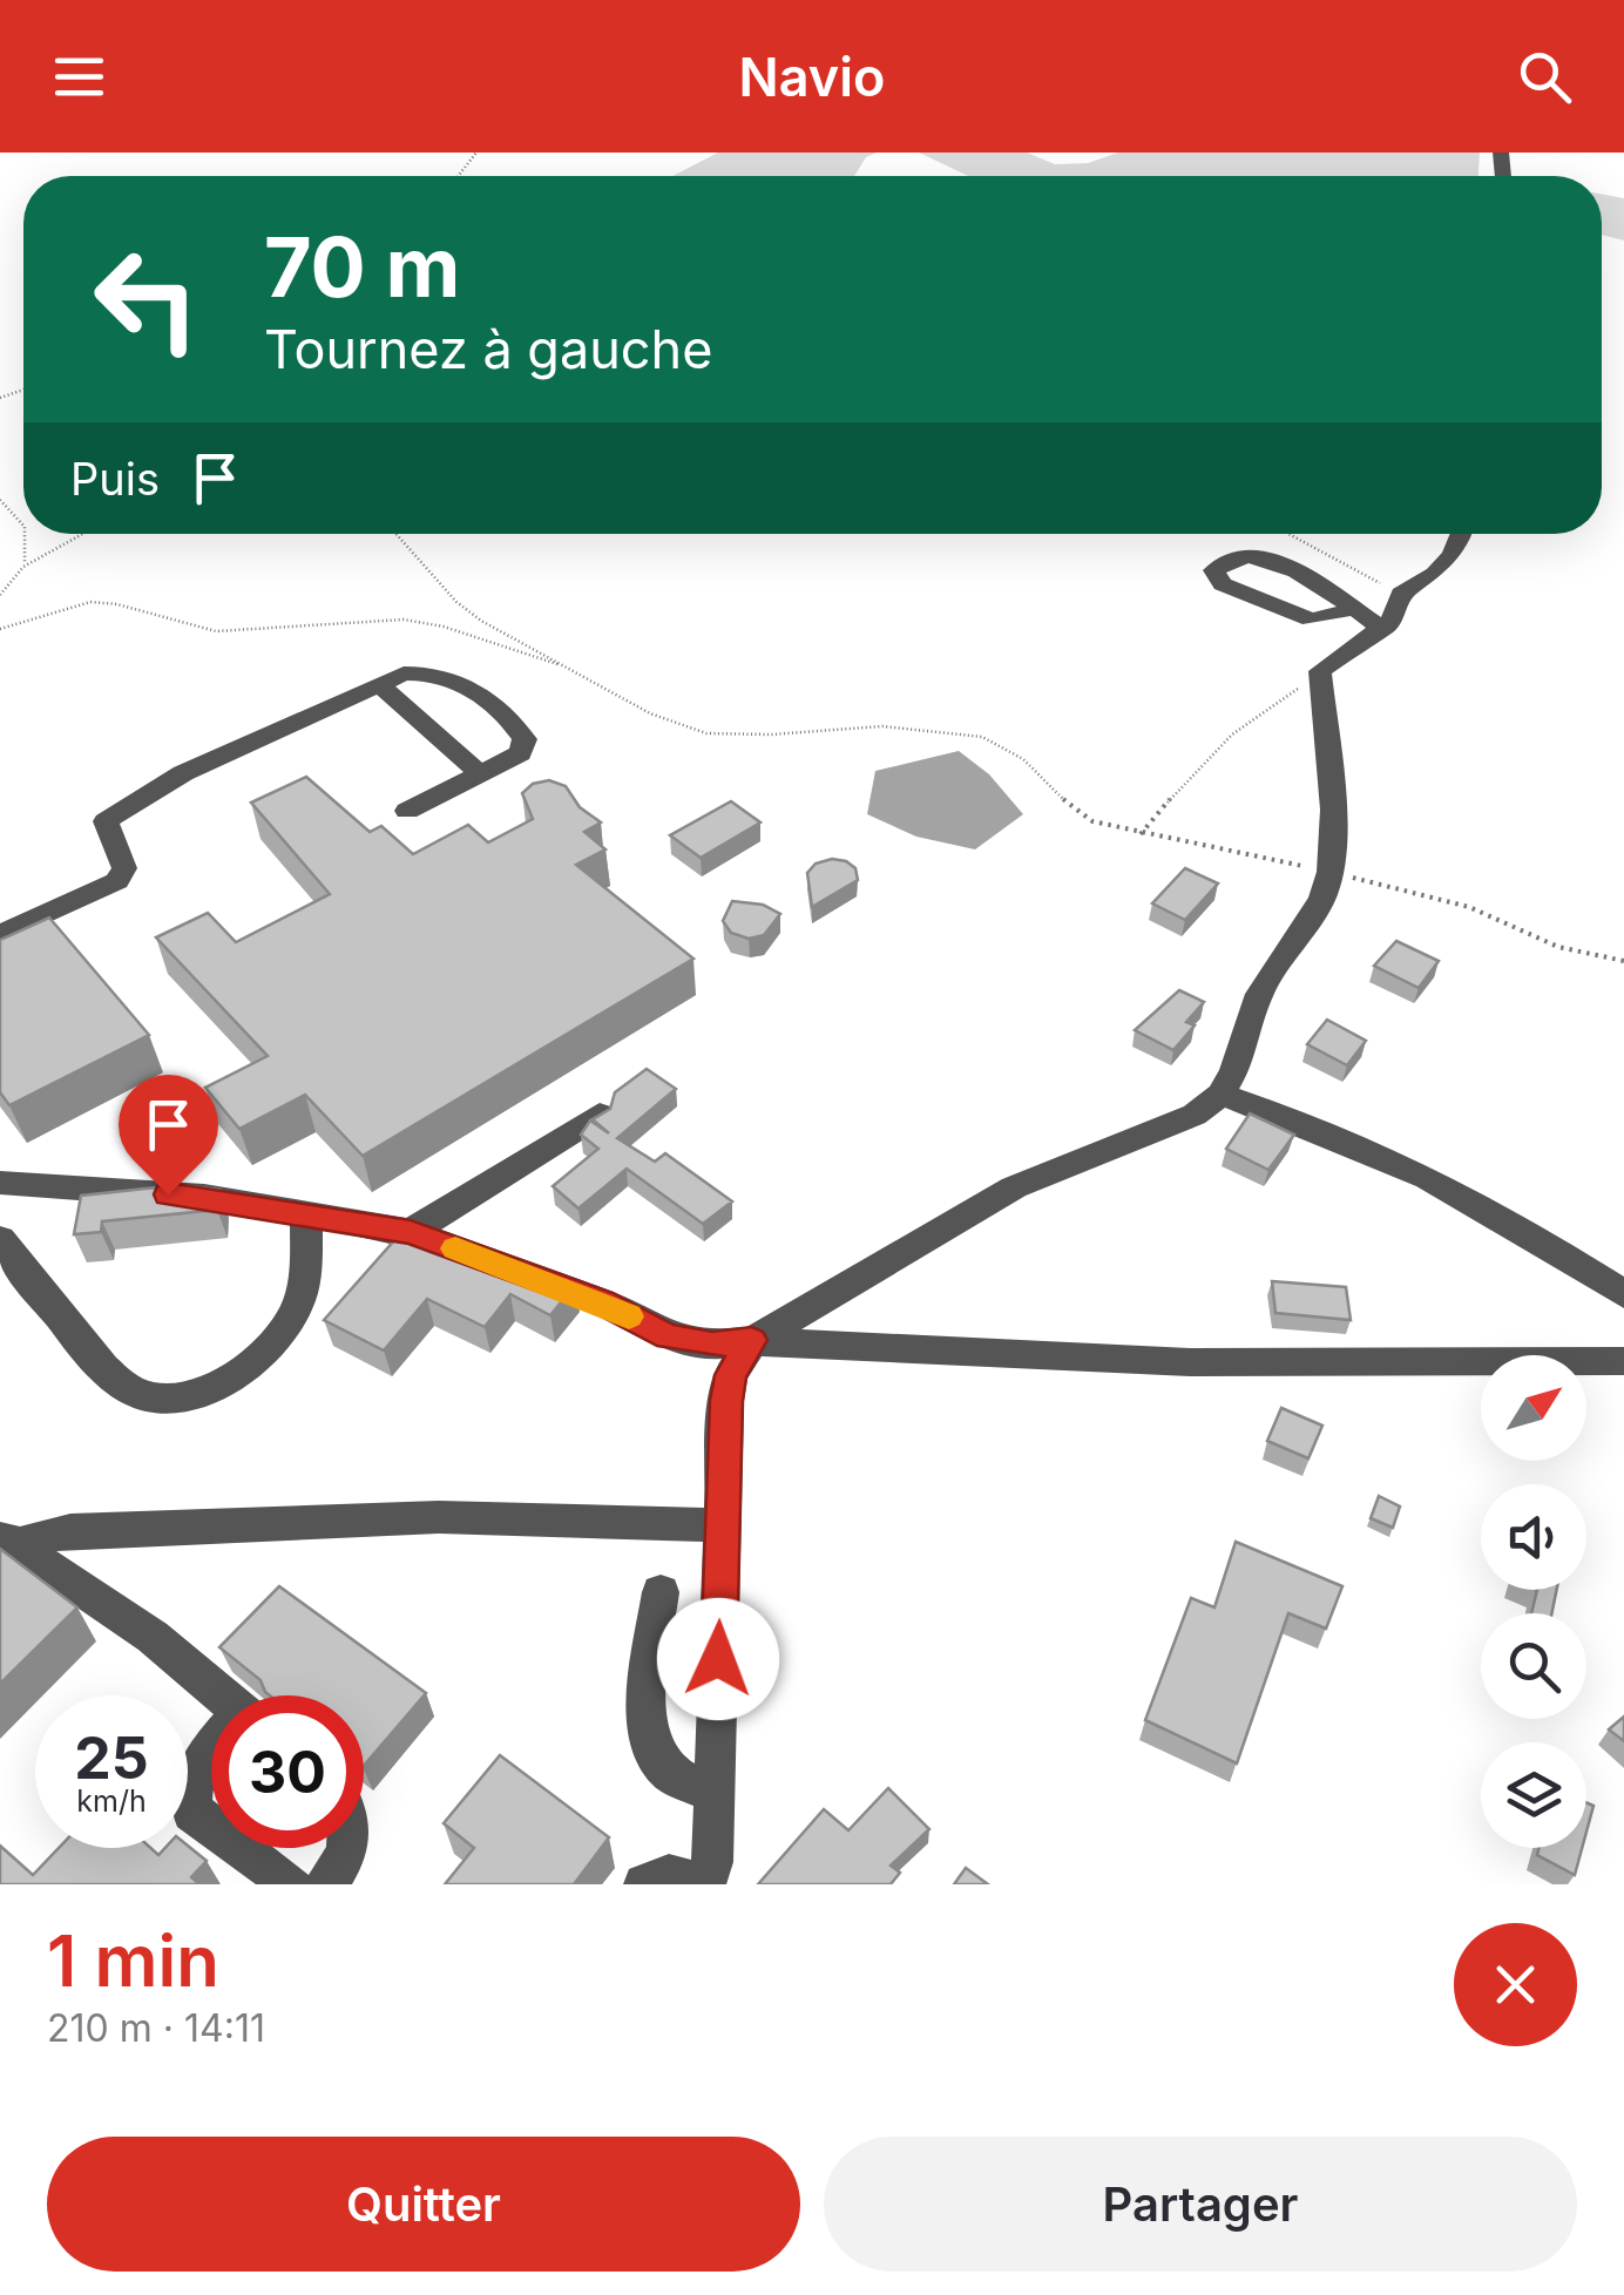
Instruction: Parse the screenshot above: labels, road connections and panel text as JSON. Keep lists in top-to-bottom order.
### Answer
{
  "north": "top right",
  "page": {
    "header": "Navio",
    "turn": ["70 m", "Tournez à gauche"],
    "then": "Puis",
    "speed": "25 km/h",
    "limit": "30",
    "heading": ["1 min", "210 m · 14:11"],
    "buttons": ["Quitter", "Partager"]
  }
}
